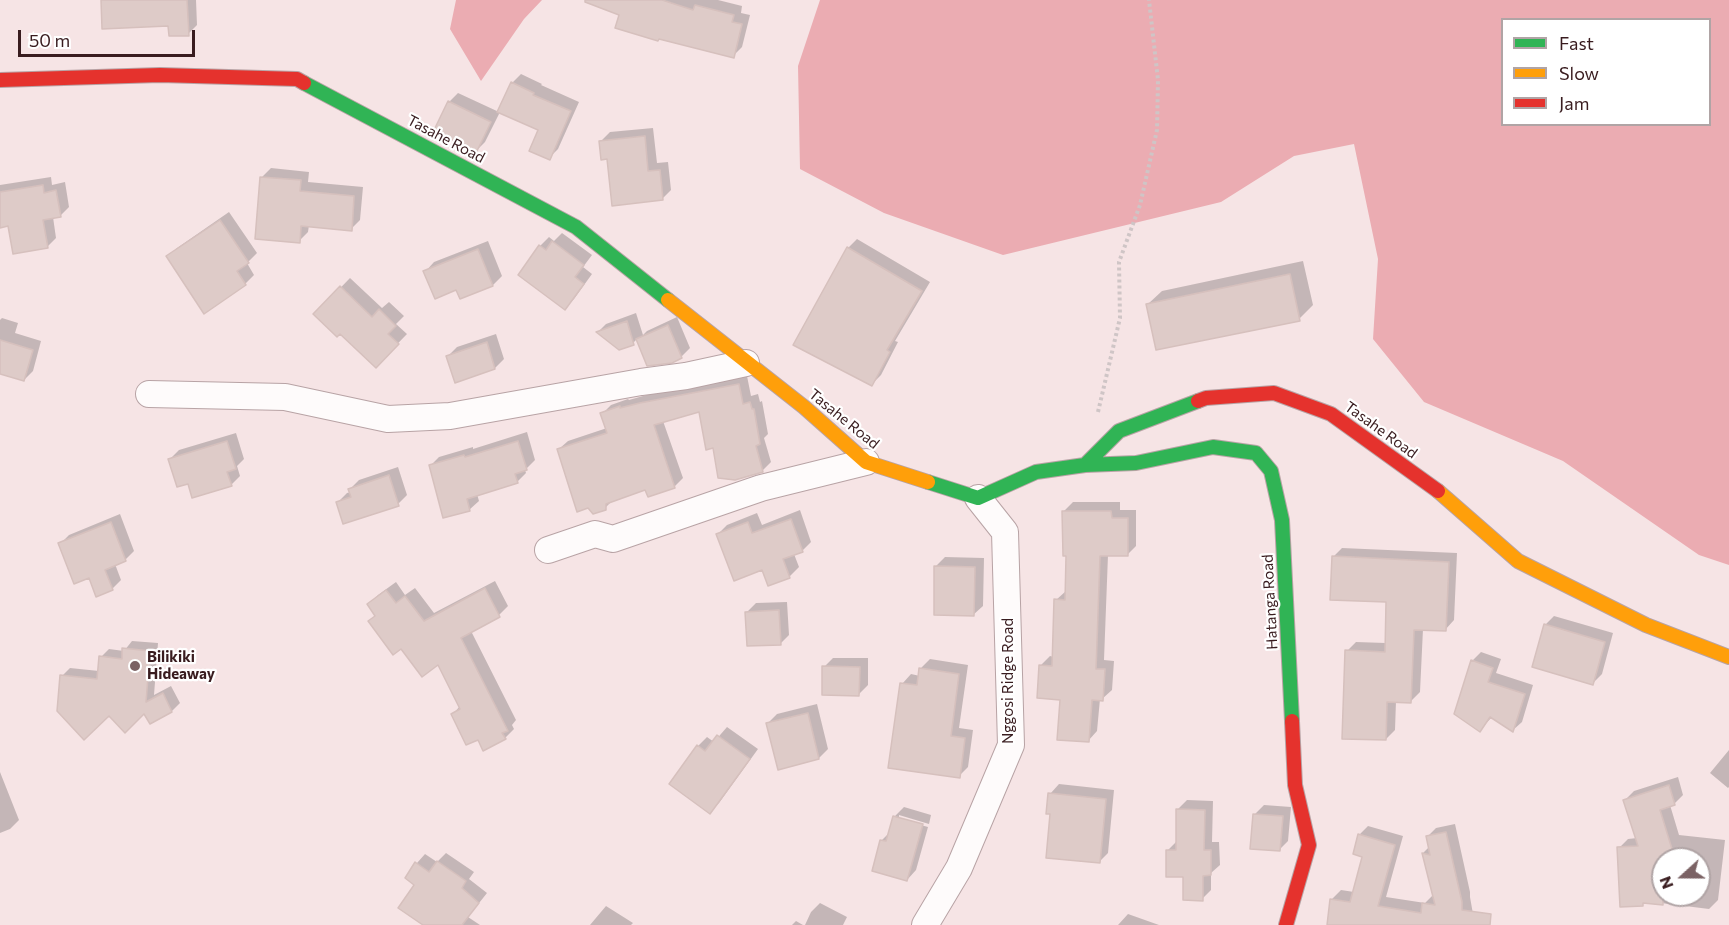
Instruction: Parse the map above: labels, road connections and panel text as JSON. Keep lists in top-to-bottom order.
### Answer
{
  "streets": {
    "street": ["Tasahe Road", "Hatanga Road", "Nggosi Ridge Road"]
  },
  "crossings": [
    ["Tasahe Road", "Hatanga Road"],
    ["Tasahe Road", "Nggosi Ridge Road"]
  ],
  "places": ["Bilikiki Hideaway"],
  "legend": ["Fast", "Slow", "Jam"],
  "scale_bar": "50 m",
  "north": "left"
}
